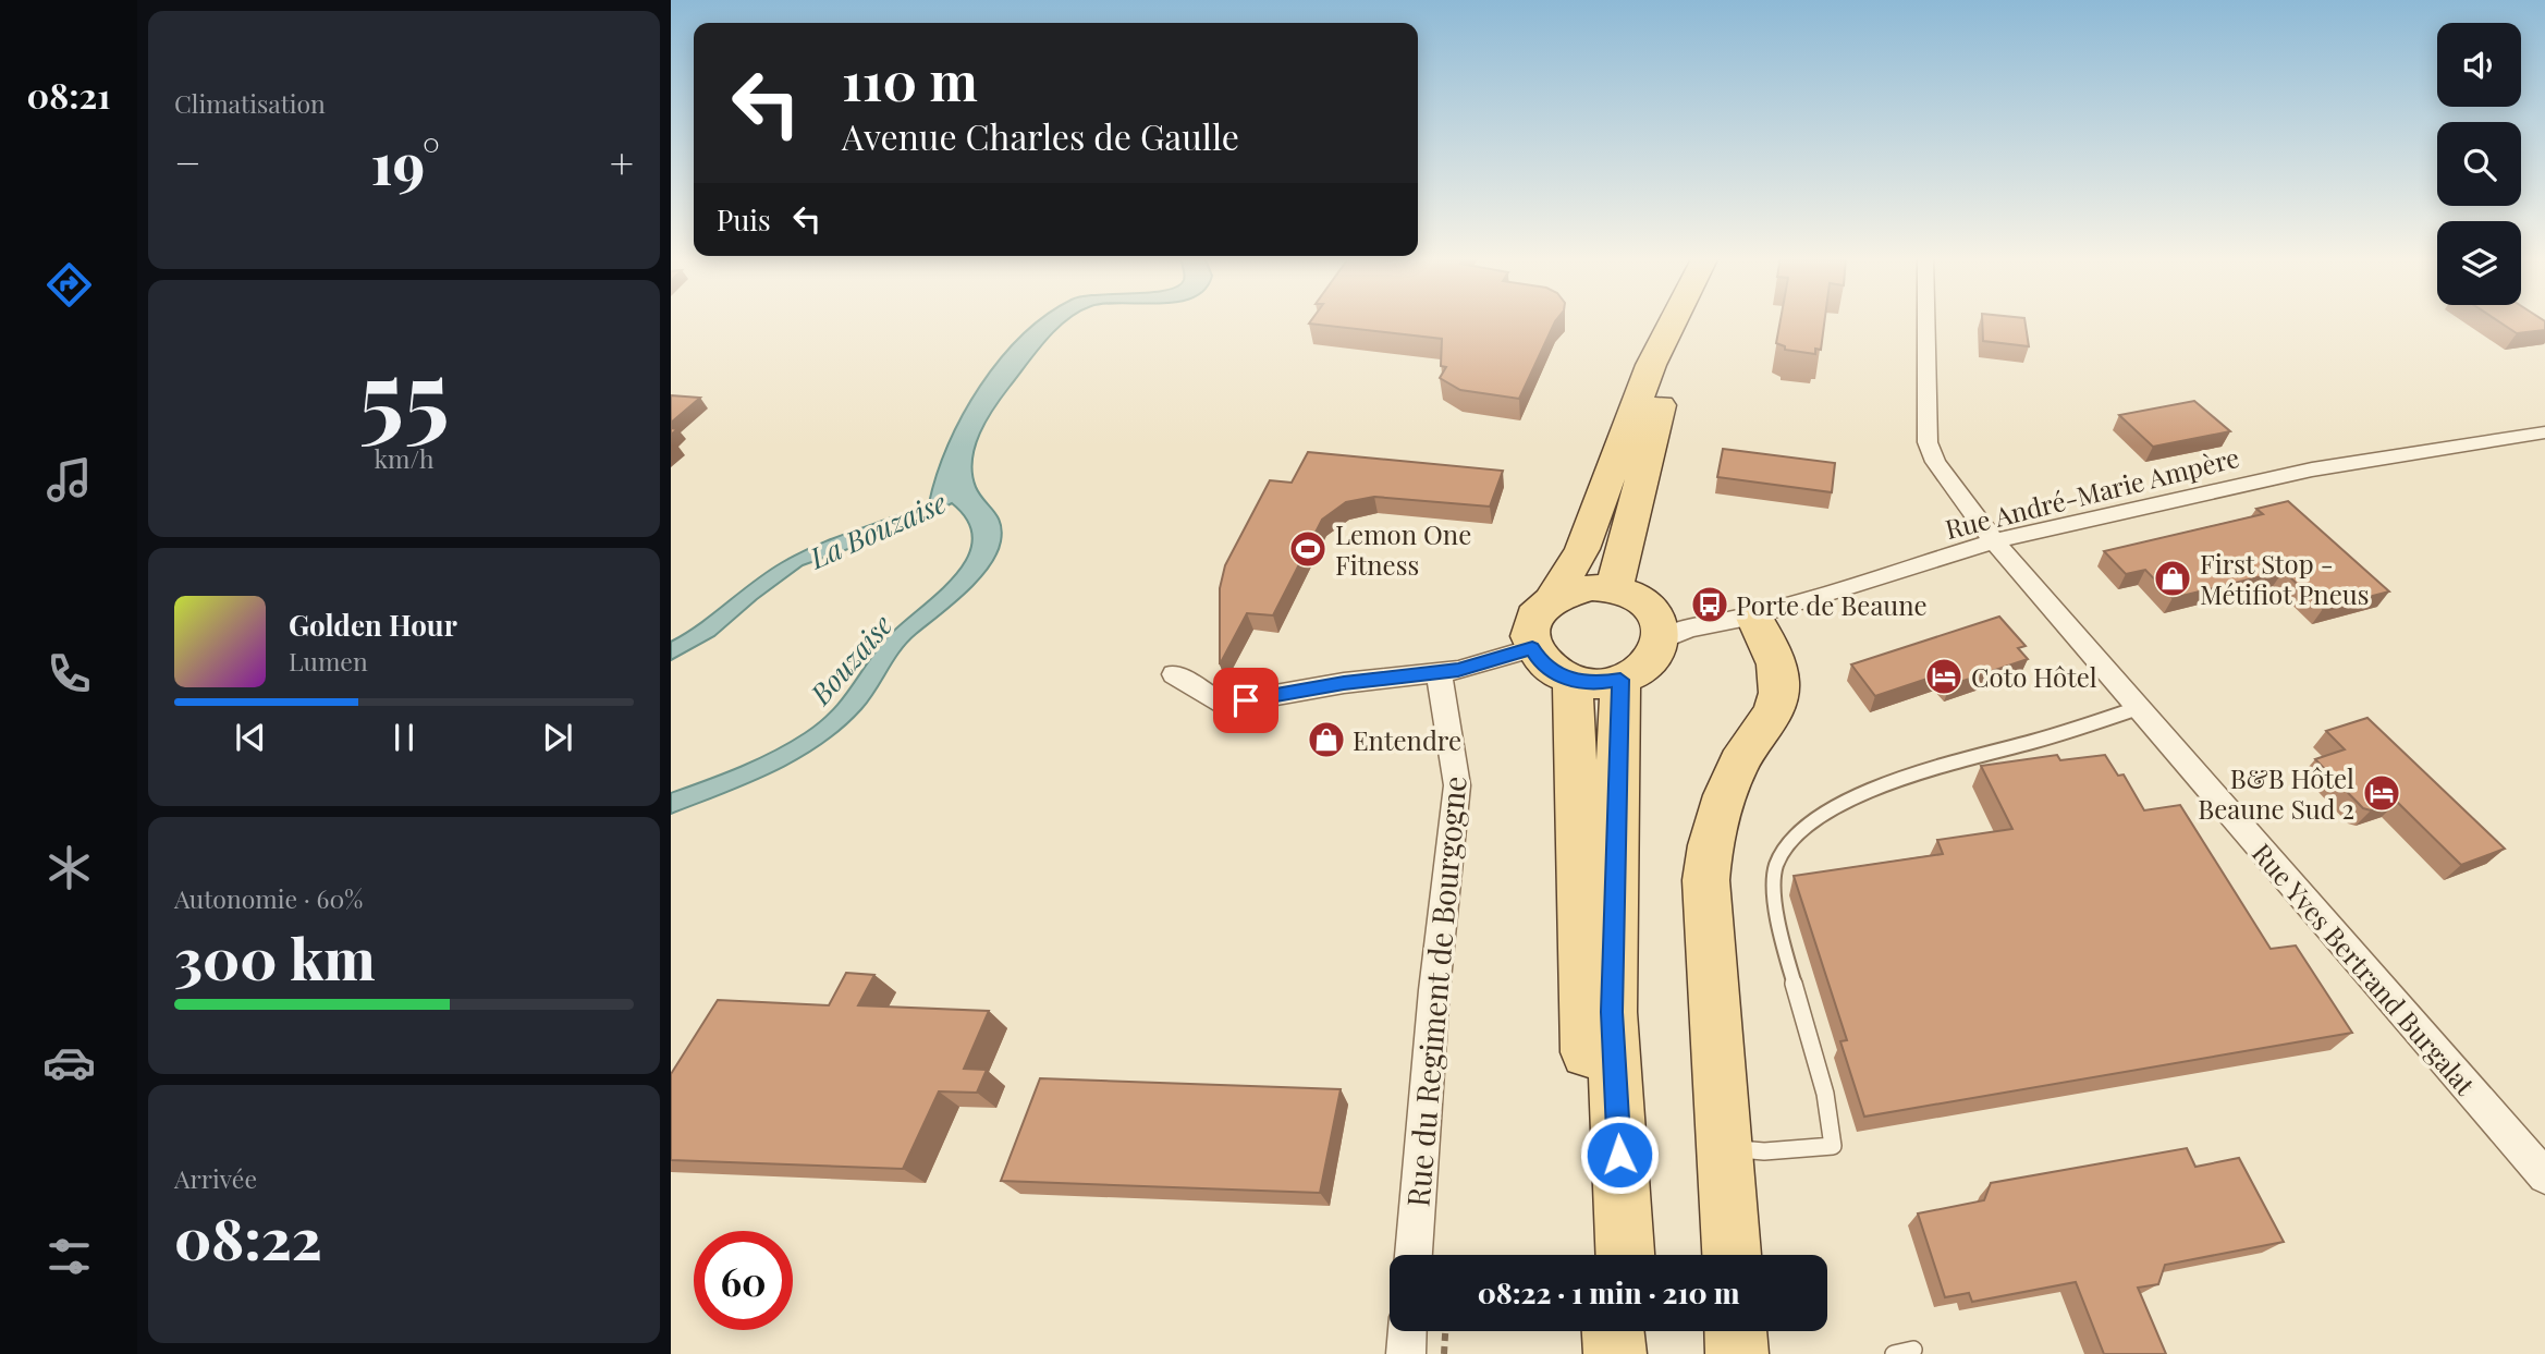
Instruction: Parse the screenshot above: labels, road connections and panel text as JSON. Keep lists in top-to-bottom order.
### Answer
{
  "streets": {
    "street": ["Rue André-Marie Ampère", "Rue Yves Bertrand Burgalat", "Rue du Regiment de Bourgogne"]
  },
  "crossings": [
    ["Rue André-Marie Ampère", "Rue Yves Bertrand Burgalat"]
  ],
  "water": ["La Bouzaise", "Bouzaise"],
  "places": {
    "sports": ["Lemon One Fitness"],
    "shop": ["First Stop - Métifiot Pneus", "Entendre"],
    "bus stop": ["Porte de Beaune"],
    "hotel": ["Coto Hôtel", "B&B Hôtel Beaune Sud 2"]
  },
  "page": {
    "tabs": "08:21",
    "tile": [
      "Climatisation",
      ["55", "km/h"],
      ["Autonomie · 60%", "300 km"],
      ["Arrivée", "08:22"]
    ],
    "turn": ["110 m", "Avenue Charles de Gaulle"],
    "heat": ["−", "19°", "+"],
    "then": "Puis",
    "song": ["Golden Hour", "Lumen"],
    "limit": "60",
    "trip": "08:22 · 1 min · 210 m"
  }
}
